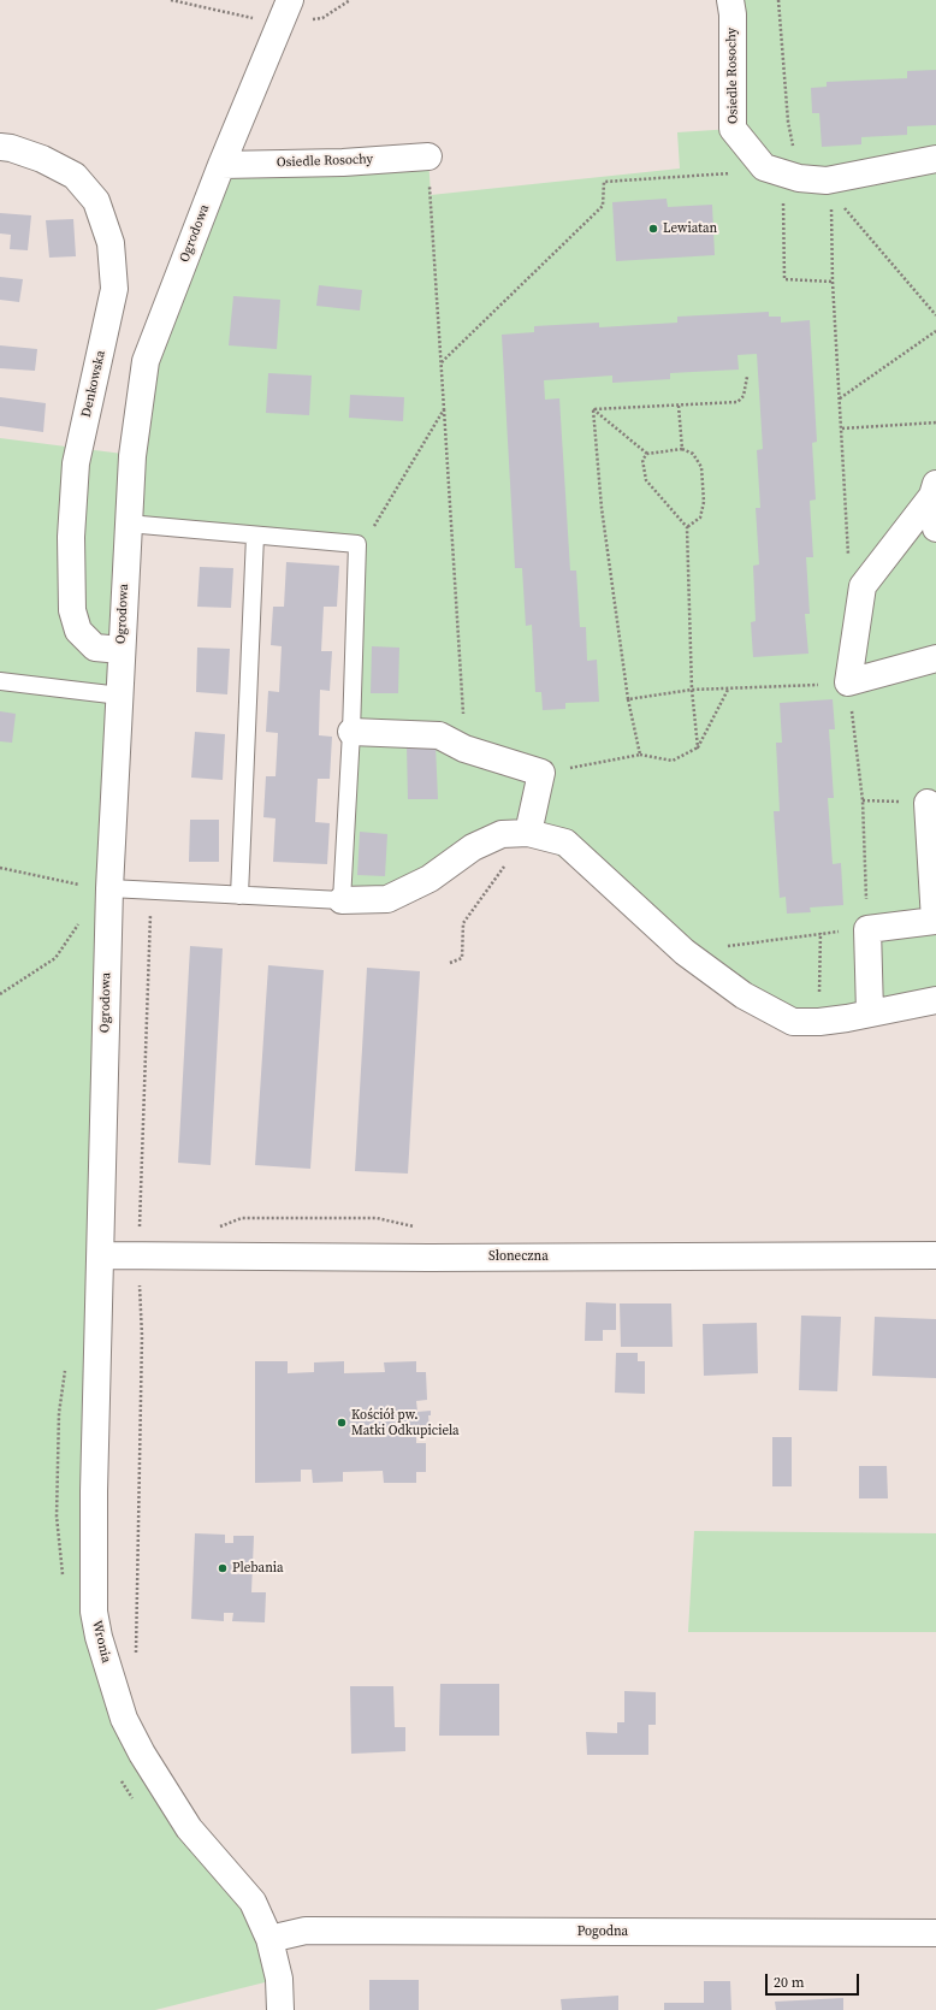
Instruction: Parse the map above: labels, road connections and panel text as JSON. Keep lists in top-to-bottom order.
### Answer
{
  "streets": {
    "street": [
      "Osiedle Rosochy",
      "Ogrodowa",
      "Denkowska",
      "Słoneczna",
      "Wronia",
      "Pogodna"
    ]
  },
  "crossings": [
    ["Osiedle Rosochy", "Ogrodowa"],
    ["Ogrodowa", "Denkowska"],
    ["Ogrodowa", "Słoneczna"],
    ["Ogrodowa", "Wronia"],
    ["Słoneczna", "Wronia"],
    ["Wronia", "Pogodna"]
  ],
  "places": ["Lewiatan", "Kościół pw. Matki Odkupiciela", "Plebania"],
  "scale_bar": "20 m"
}
